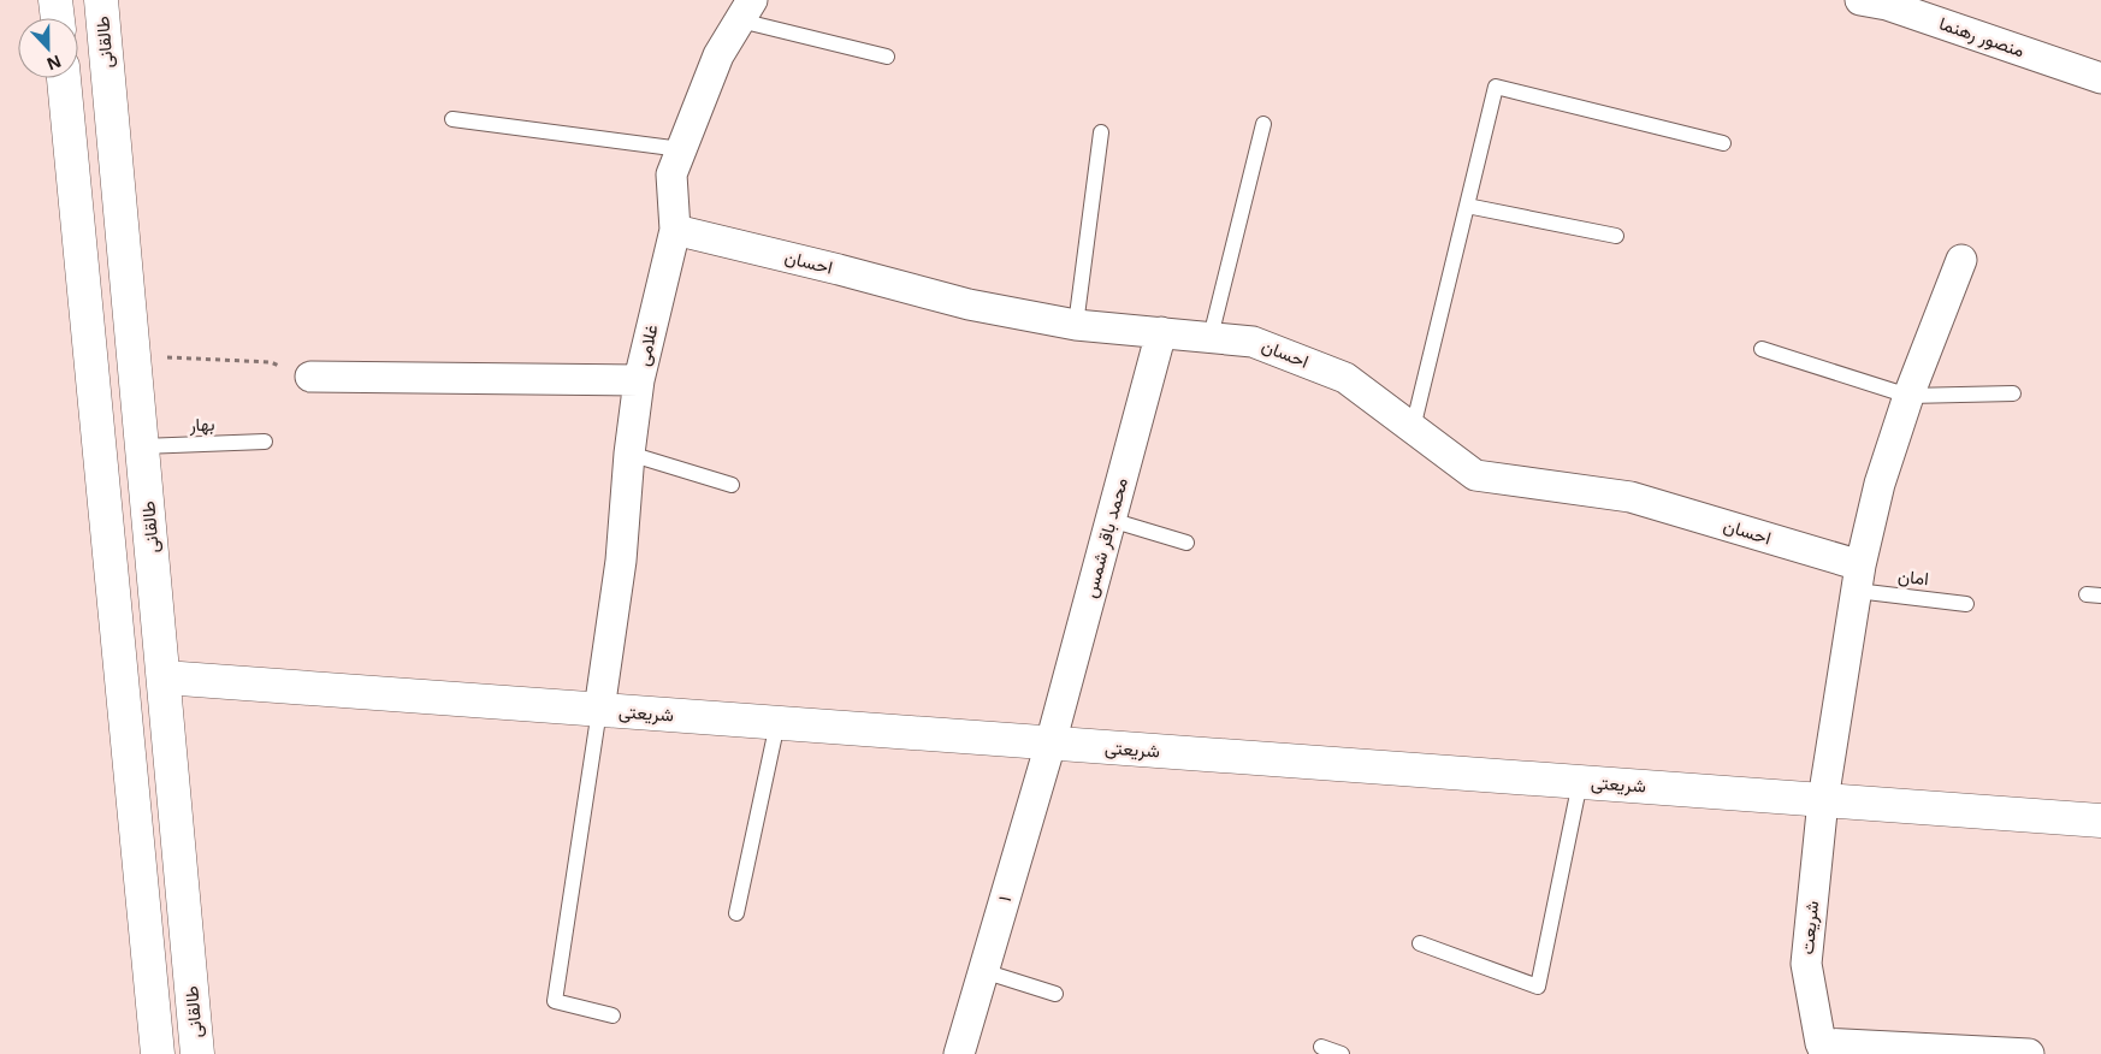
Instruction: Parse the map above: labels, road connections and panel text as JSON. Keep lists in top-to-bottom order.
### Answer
{
  "streets": {
    "main road": ["طالقانی", "شریعتی"],
    "street": [
      "منصور رهنما",
      "احسان",
      "غلامی",
      "محمد باقر شمس",
      "۱",
      "شریعت"
    ],
    "lane": ["بهار", "امان"]
  },
  "crossings": [
    ["طالقانی", "بهار"],
    ["طالقانی", "شریعتی"],
    ["احسان", "غلامی"],
    ["احسان", "محمد باقر شمس"],
    ["احسان", "امان"],
    ["احسان", "شریعت"],
    ["غلامی", "شریعتی"],
    ["محمد باقر شمس", "شریعتی"],
    ["محمد باقر شمس", "۱"],
    ["امان", "شریعت"],
    ["شریعتی", "۱"],
    ["شریعتی", "شریعت"]
  ],
  "north": "bottom"
}
